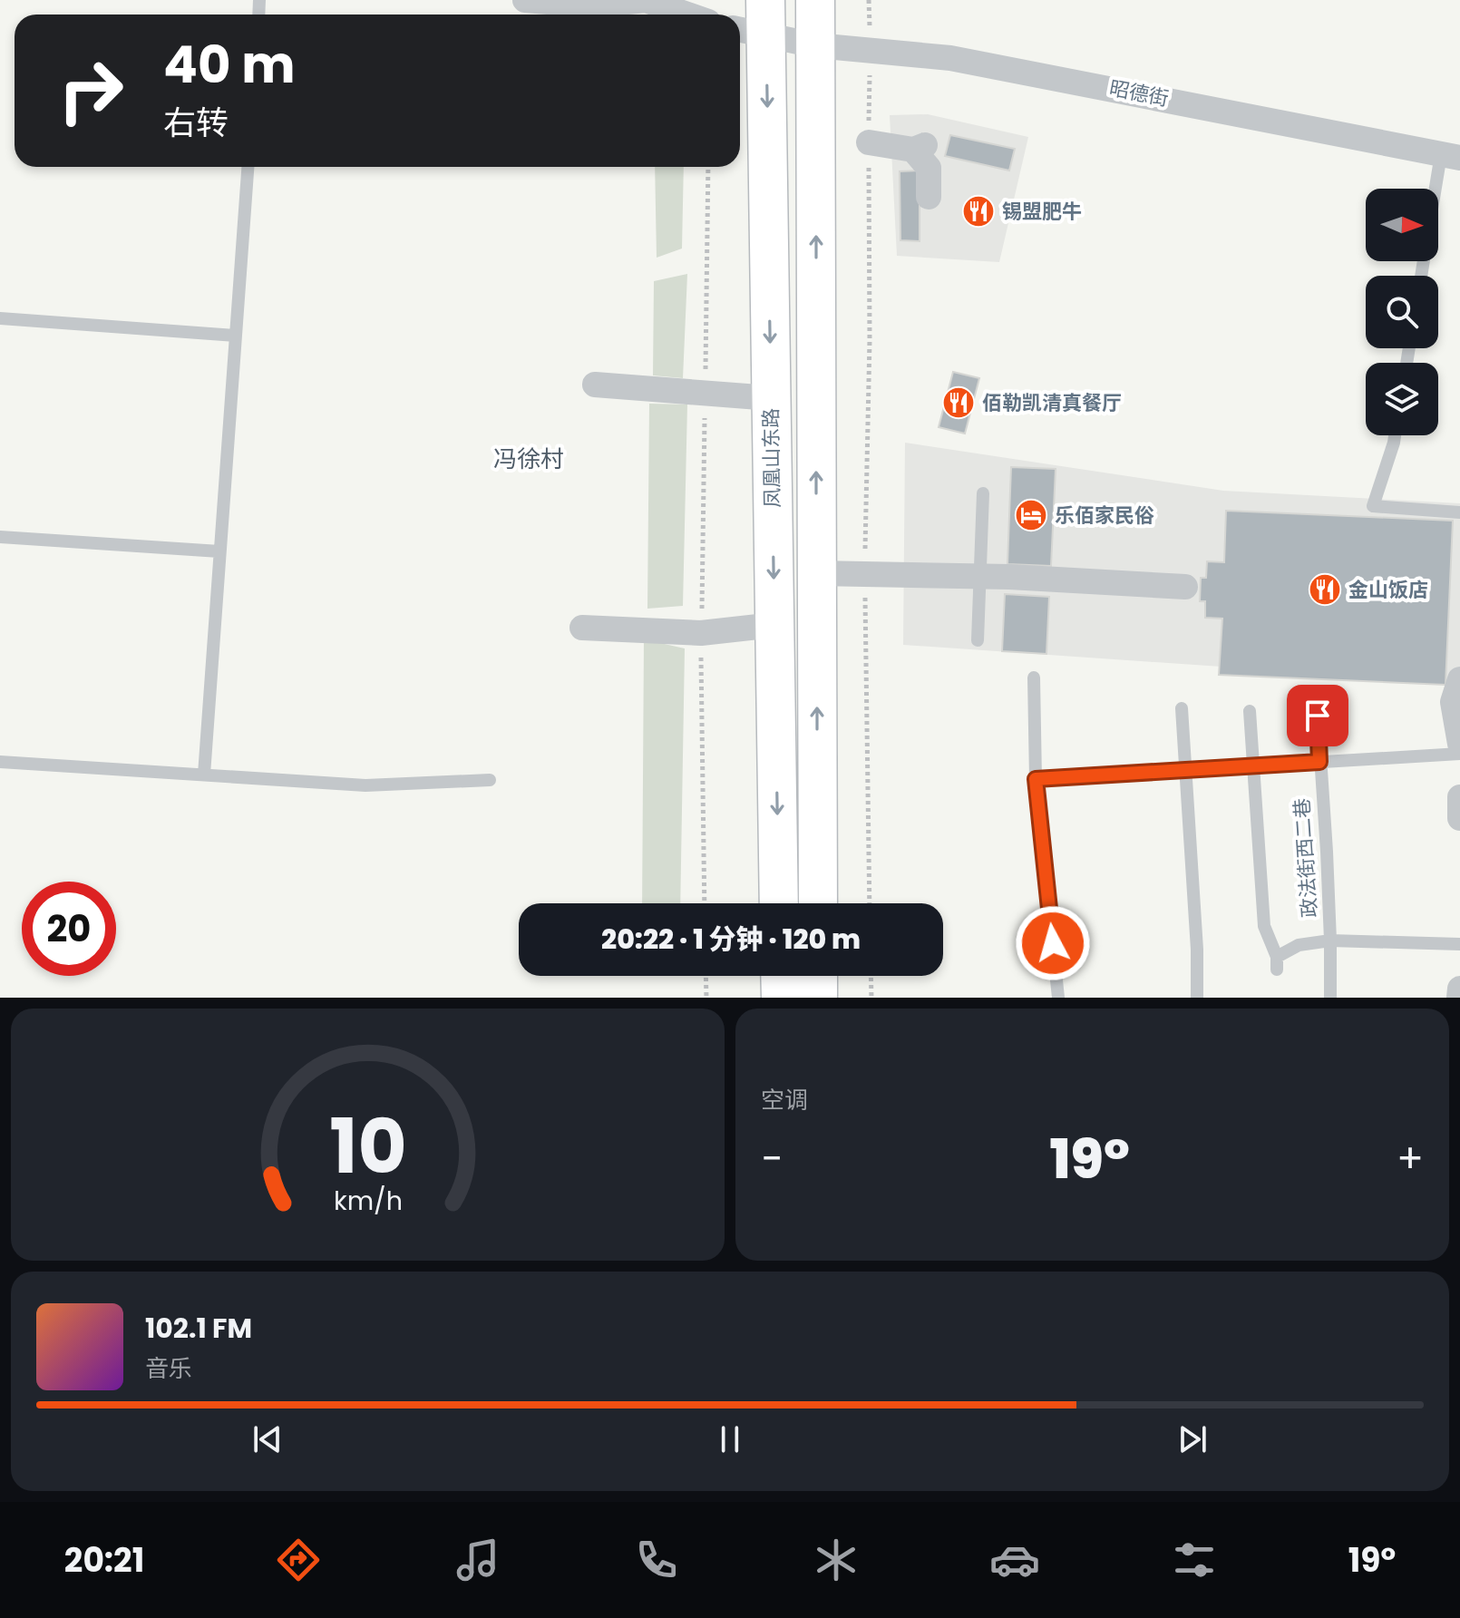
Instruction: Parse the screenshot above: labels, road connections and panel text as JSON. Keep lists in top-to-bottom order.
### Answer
{
  "streets": {
    "main road": ["凤凰山东路"],
    "street": ["昭德街"],
    "lane": ["政法街西二巷"]
  },
  "crossings": [
    ["昭德街", "凤凰山东路"]
  ],
  "districts": ["冯徐村"],
  "places": {
    "restaurant": ["锡盟肥牛", "佰勒凯清真餐厅", "金山饭店"],
    "hotel": ["乐佰家民俗"]
  },
  "north": "right",
  "page": {
    "turn": ["40 m", "右转"],
    "limit": "20",
    "trip": "20:22 · 1 分钟 · 120 m",
    "tile": "空调",
    "heat": ["−", "19°", "+"],
    "song": ["102.1 FM", "音乐"],
    "tabs": ["20:21", "19°"],
    "gauge": ["10", "km/h"]
  }
}
